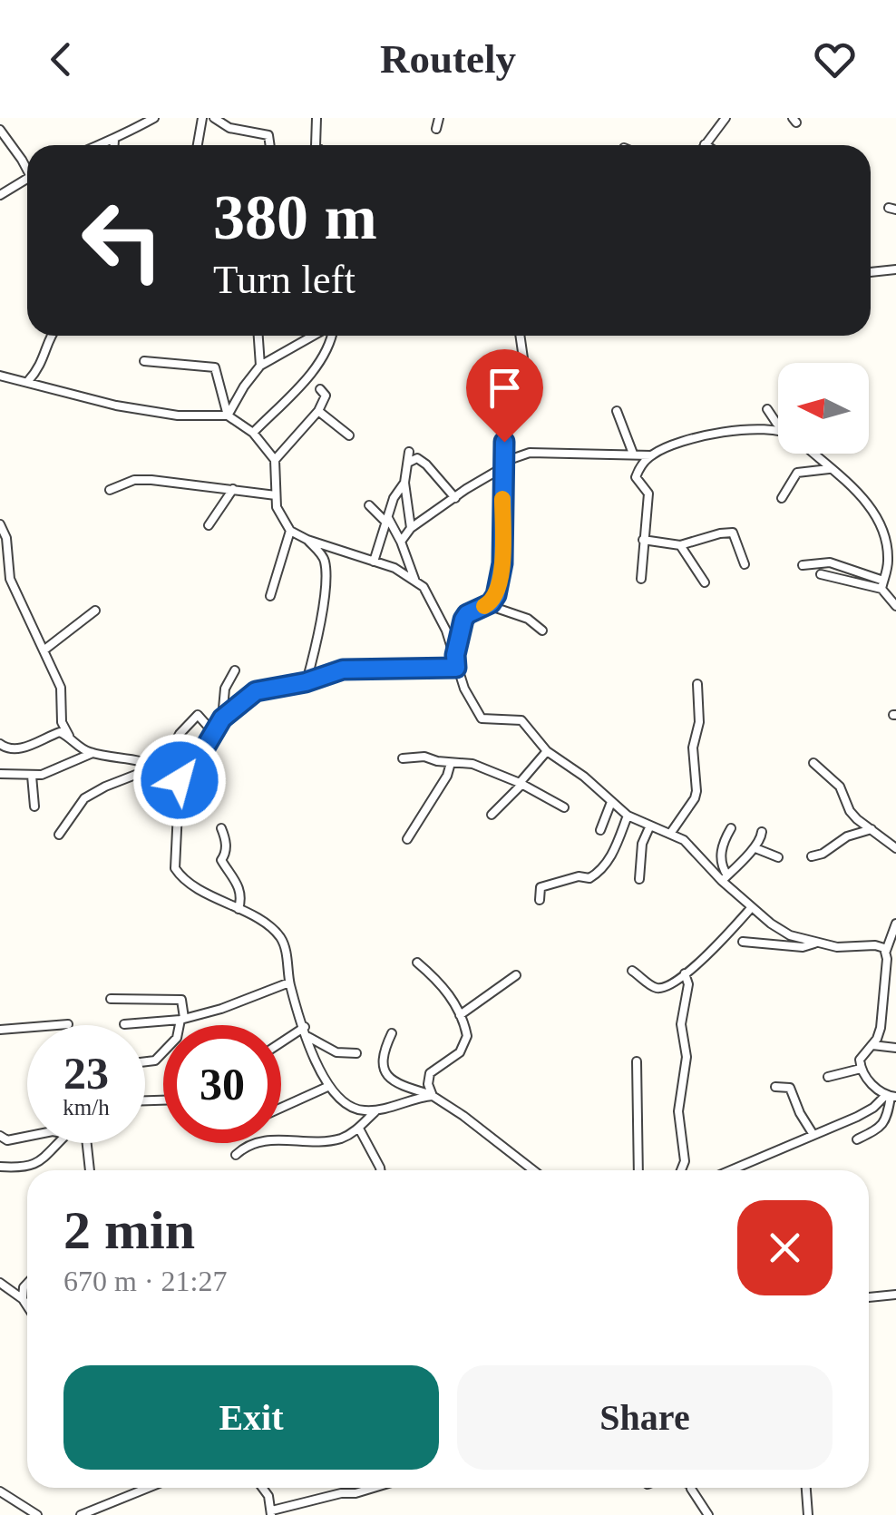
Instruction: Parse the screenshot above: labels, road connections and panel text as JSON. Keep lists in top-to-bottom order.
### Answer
{
  "north": "left",
  "page": {
    "header": "Routely",
    "turn": ["380 m", "Turn left"],
    "speed": "23 km/h",
    "limit": "30",
    "heading": ["2 min", "670 m · 21:27"],
    "buttons": ["Exit", "Share"]
  }
}
